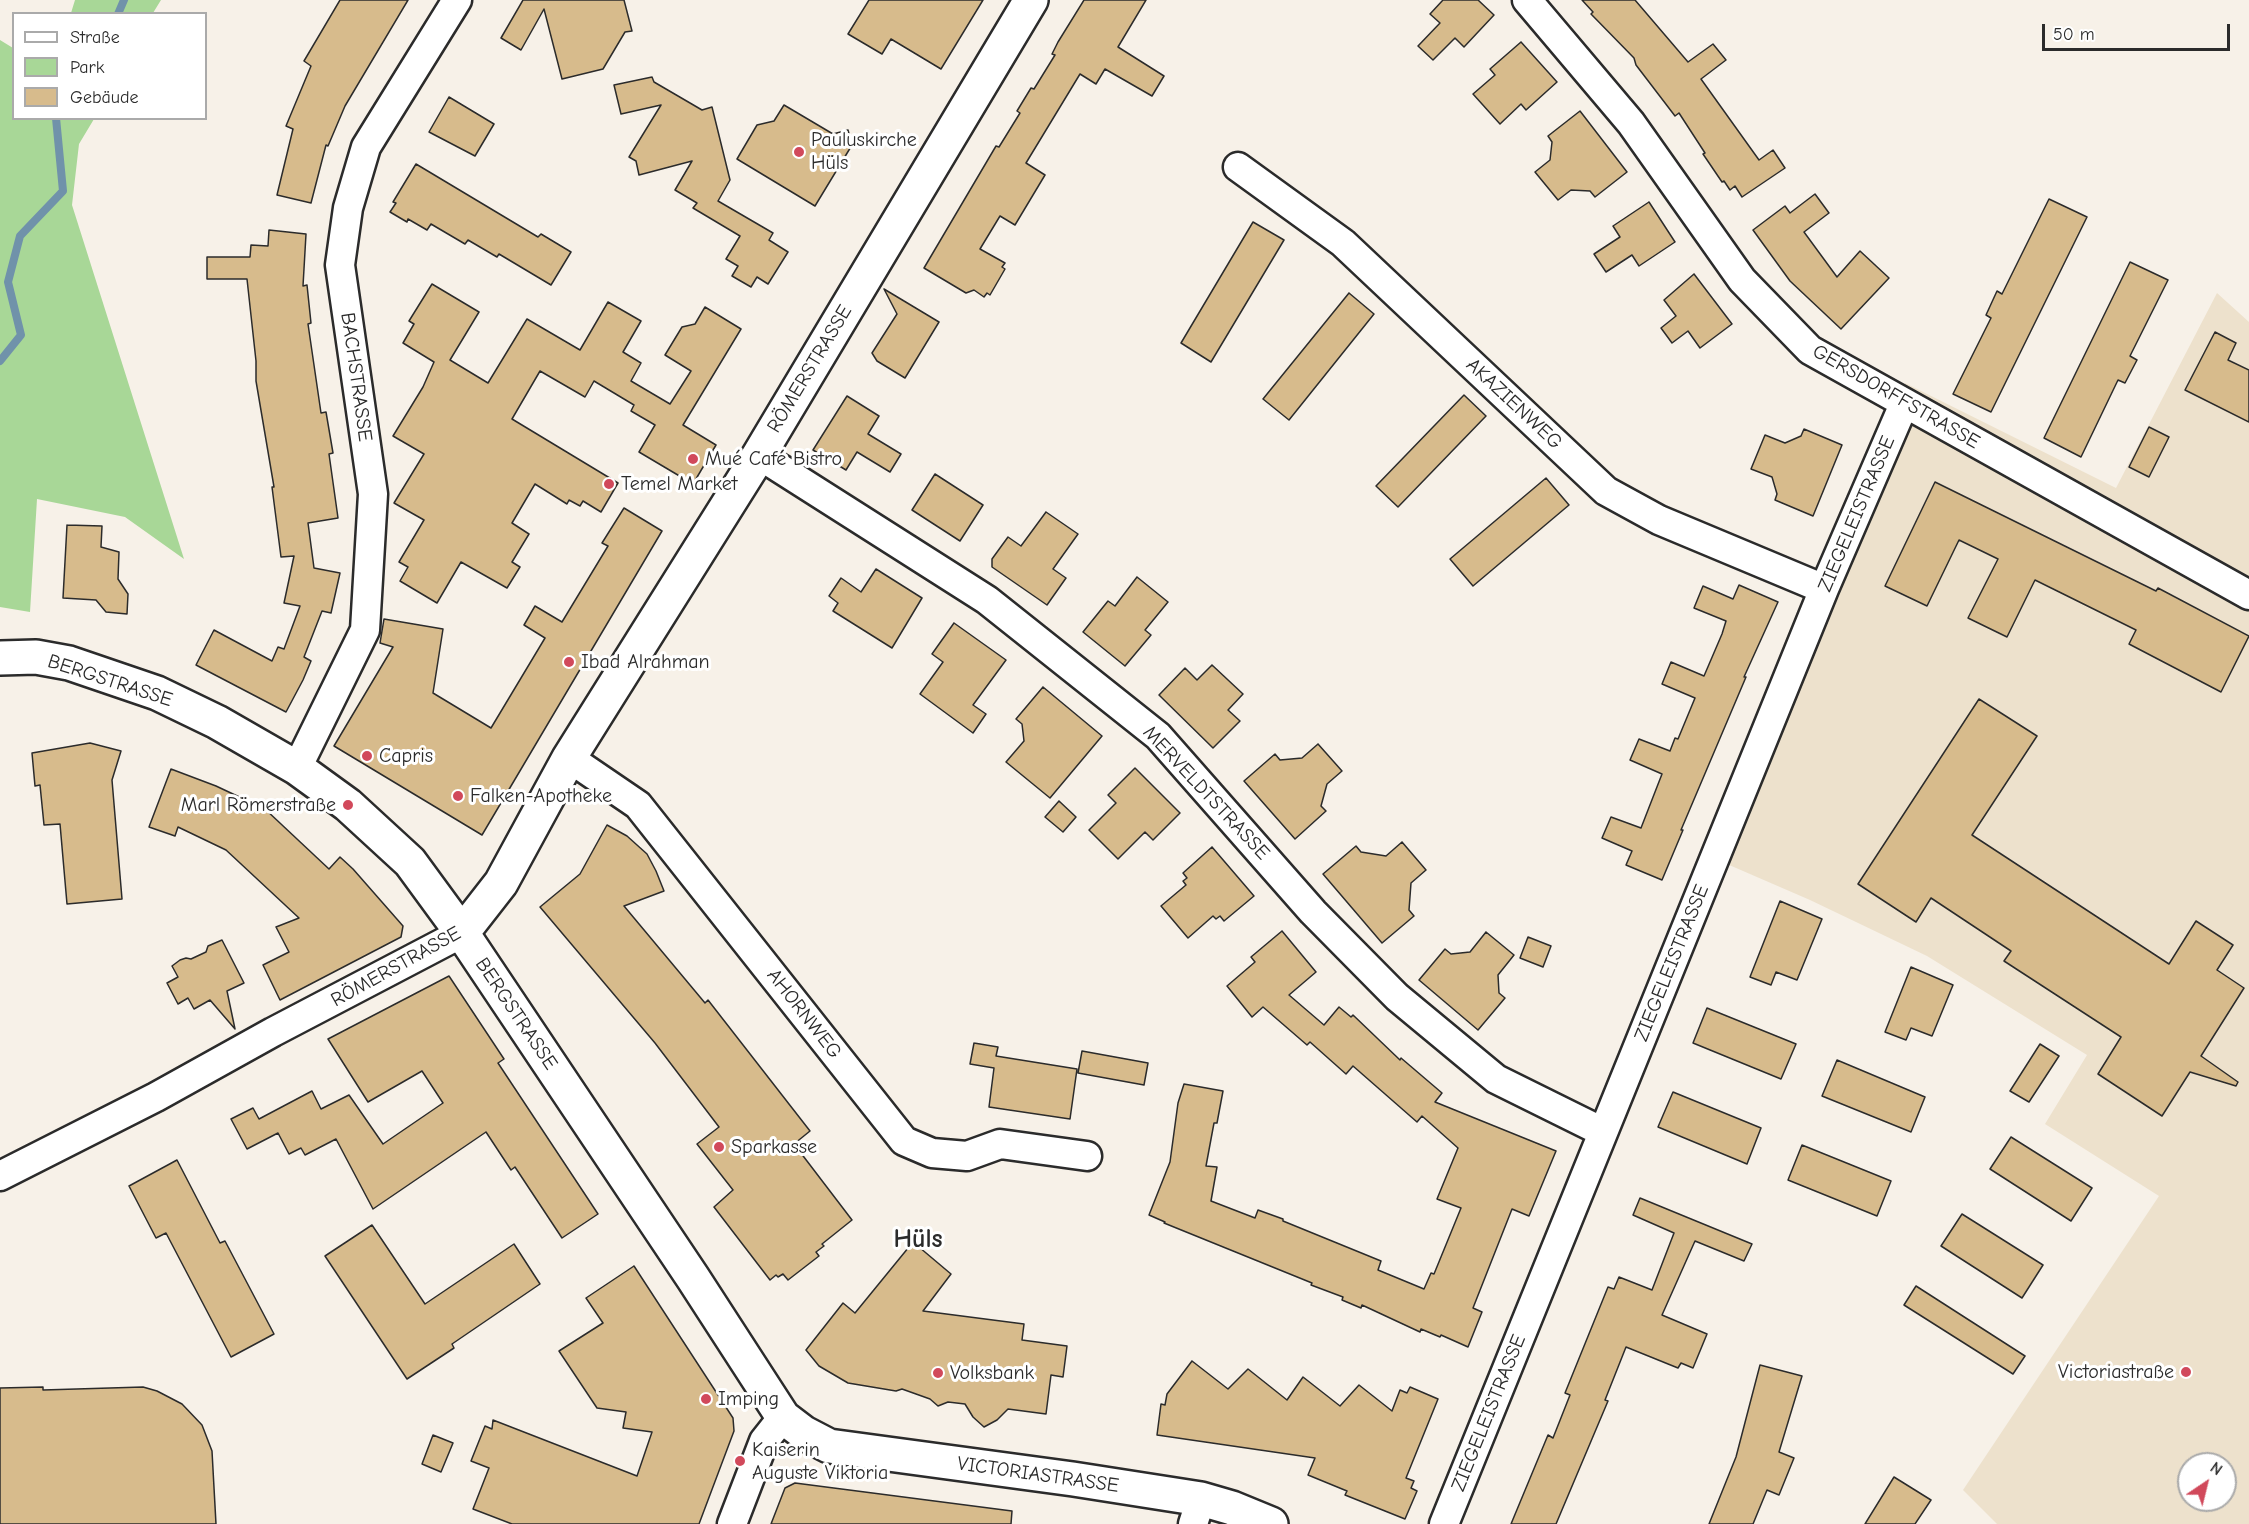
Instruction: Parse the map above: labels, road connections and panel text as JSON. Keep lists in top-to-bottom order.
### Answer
{
  "streets": {
    "main road": ["RÖMERSTRASSE", "BERGSTRASSE", "VICTORIASTRASSE"],
    "street": [
      "BACHSTRASSE",
      "GERSDORFFSTRASSE",
      "AKAZIENWEG",
      "ZIEGELEISTRASSE",
      "MERVELDTSTRASSE",
      "AHORNWEG"
    ]
  },
  "crossings": [
    ["RÖMERSTRASSE", "BERGSTRASSE"],
    ["RÖMERSTRASSE", "MERVELDTSTRASSE"],
    ["RÖMERSTRASSE", "AHORNWEG"],
    ["BACHSTRASSE", "BERGSTRASSE"],
    ["GERSDORFFSTRASSE", "ZIEGELEISTRASSE"],
    ["AKAZIENWEG", "ZIEGELEISTRASSE"],
    ["ZIEGELEISTRASSE", "MERVELDTSTRASSE"],
    ["BERGSTRASSE", "VICTORIASTRASSE"]
  ],
  "districts": ["Hüls"],
  "places": [
    "Pauluskirche Hüls",
    "Mué Café Bistro",
    "Temel Market",
    "Ibad Alrahman",
    "Capris",
    "Falken-Apotheke",
    "Marl Römerstraße",
    "Sparkasse",
    "Victoriastraße",
    "Volksbank",
    "Imping",
    "Kaiserin Auguste Viktoria"
  ],
  "legend": ["Straße", "Park", "Gebäude"],
  "scale_bar": "50 m",
  "north": "top right"
}
